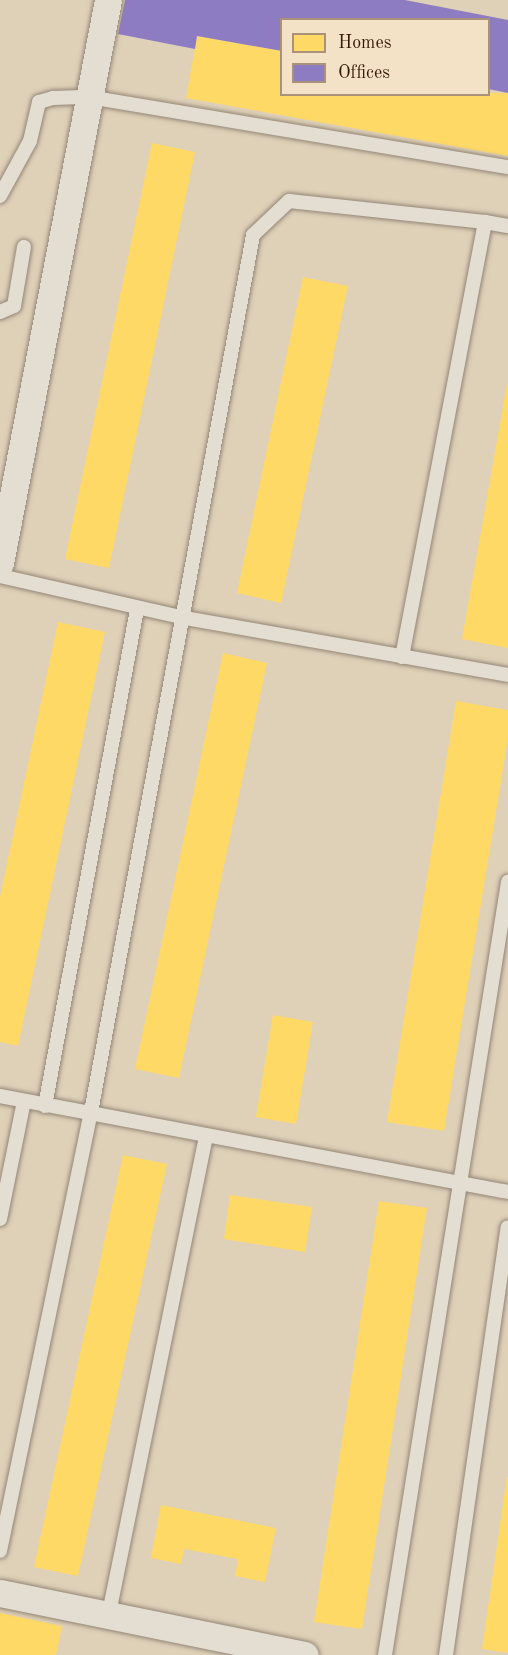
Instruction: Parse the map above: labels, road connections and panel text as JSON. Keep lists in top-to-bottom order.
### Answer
{
  "legend": ["Homes", "Offices"]
}
